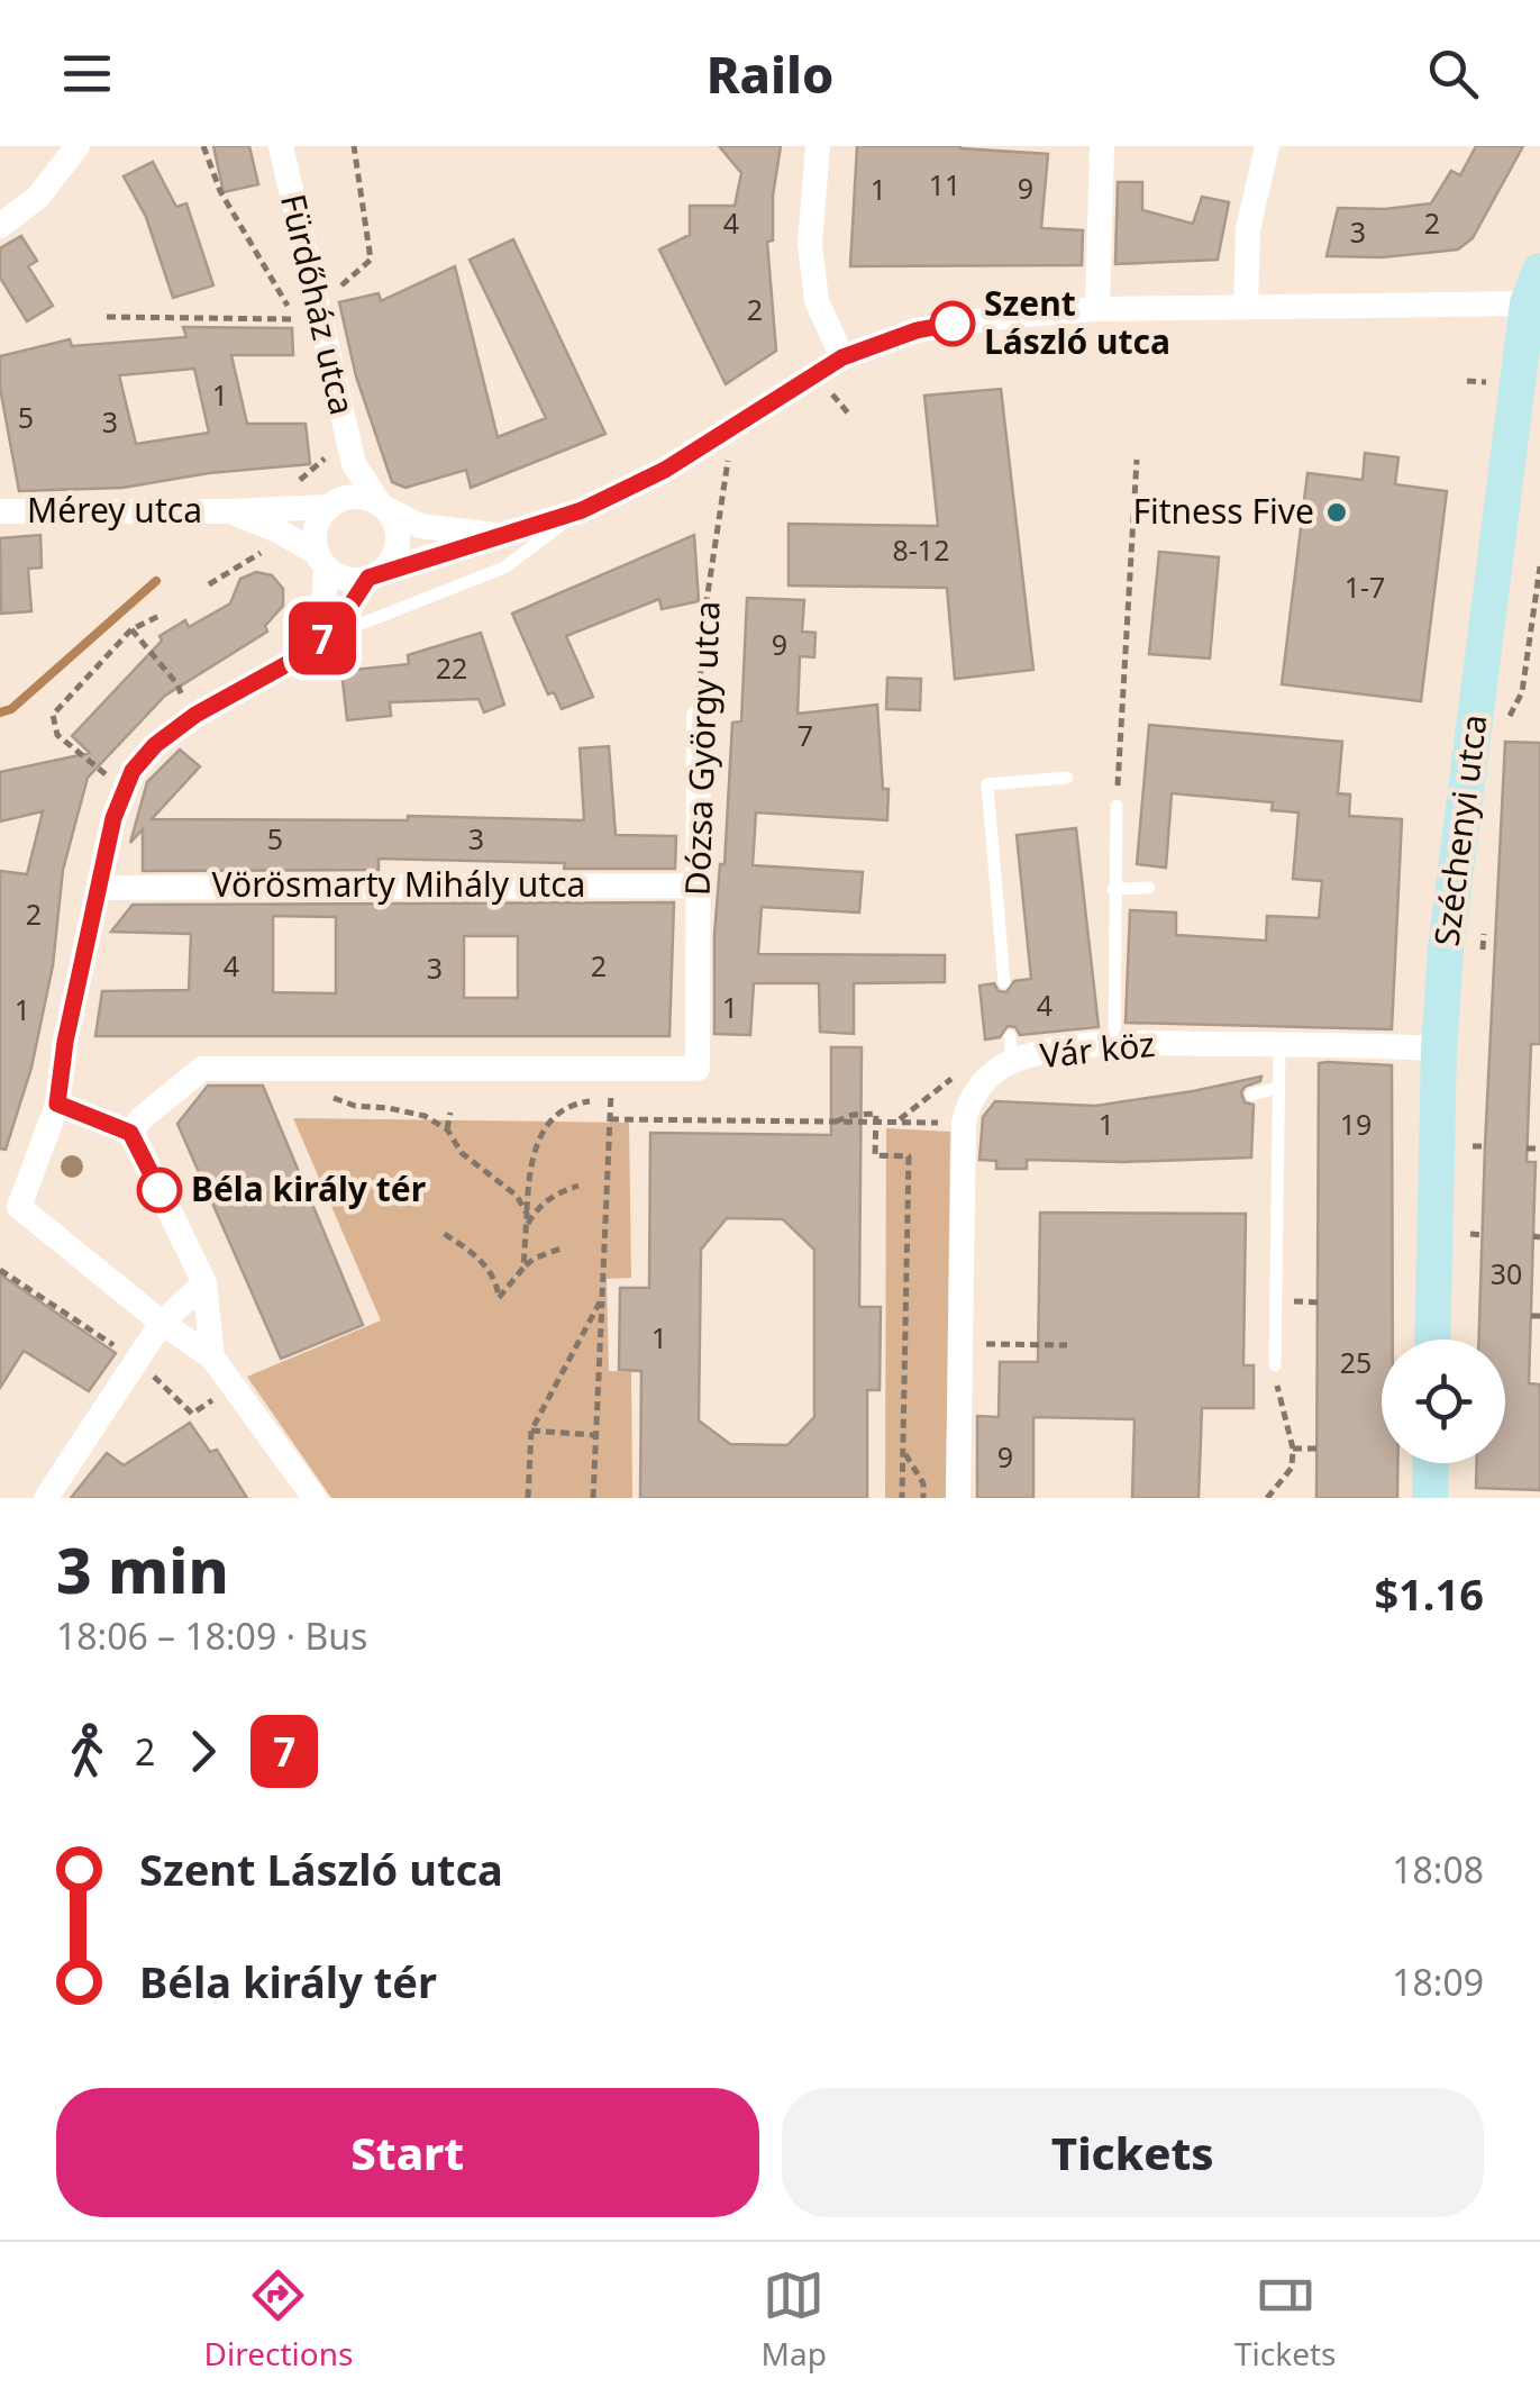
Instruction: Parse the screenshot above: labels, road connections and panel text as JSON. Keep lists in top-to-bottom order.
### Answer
{
  "streets": {
    "street": [
      "Fürdőház utca",
      "Mérey utca",
      "Dózsa György utca",
      "Széchenyi utca",
      "Vörösmarty Mihály utca",
      "Vár köz"
    ]
  },
  "crossings": [
    ["Fürdőház utca", "Mérey utca"],
    ["Dózsa György utca", "Vörösmarty Mihály utca"],
    ["Széchenyi utca", "Vár köz"]
  ],
  "places": ["Szent László utca", "Fitness Five", "Béla király tér"],
  "lines": ["bus line 7"],
  "house_numbers": [
    "11",
    "9",
    "1",
    "4",
    "2",
    "3",
    "2",
    "1",
    "5",
    "3",
    "8-12",
    "1-7",
    "9",
    "22",
    "7",
    "5",
    "3",
    "2",
    "4",
    "2",
    "3",
    "4",
    "1",
    "1",
    "1",
    "19",
    "30",
    "1",
    "25",
    "9"
  ],
  "page": {
    "header": "Railo",
    "on_map": "7",
    "heading": ["3 min", "18:06 – 18:09 · Bus", "$1.16"],
    "legs": ["2", "7"],
    "list": [
      {
        "name": "Szent László utca",
        "value": "18:08"
      },
      {
        "name": "Béla király tér",
        "value": "18:09"
      }
    ],
    "buttons": ["Start", "Tickets"],
    "tabs": ["Directions", "Map", "Tickets"]
  }
}
